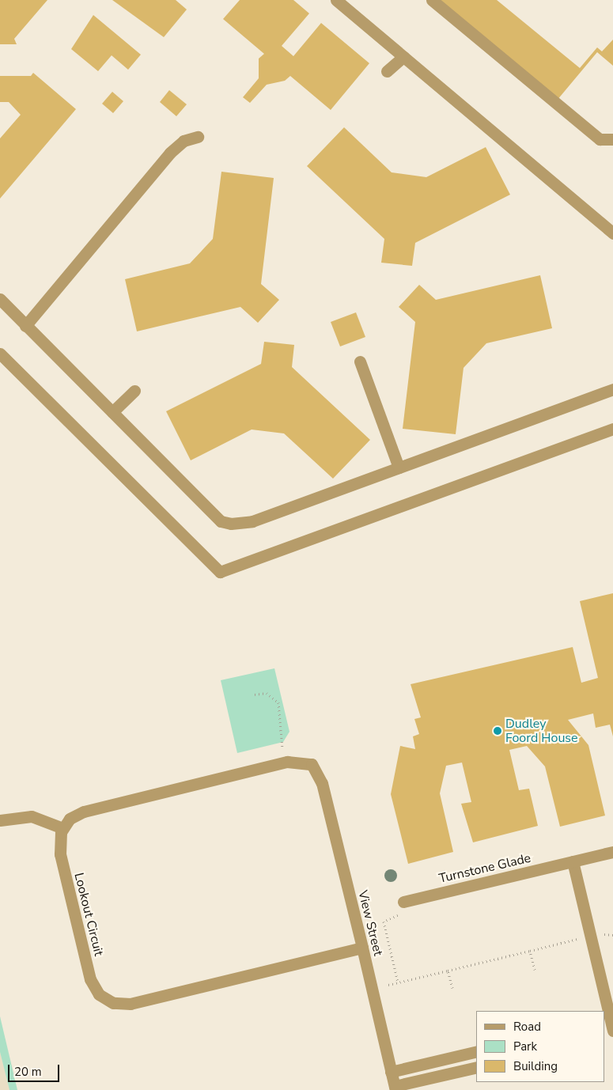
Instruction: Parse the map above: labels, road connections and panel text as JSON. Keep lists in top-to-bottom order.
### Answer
{
  "streets": {
    "street": ["Turnstone Glade", "Lookout Circuit", "View Street"]
  },
  "crossings": [
    ["Lookout Circuit", "View Street"]
  ],
  "places": ["Dudley Foord House"],
  "legend": ["Road", "Park", "Building"],
  "scale_bar": "20 m"
}
